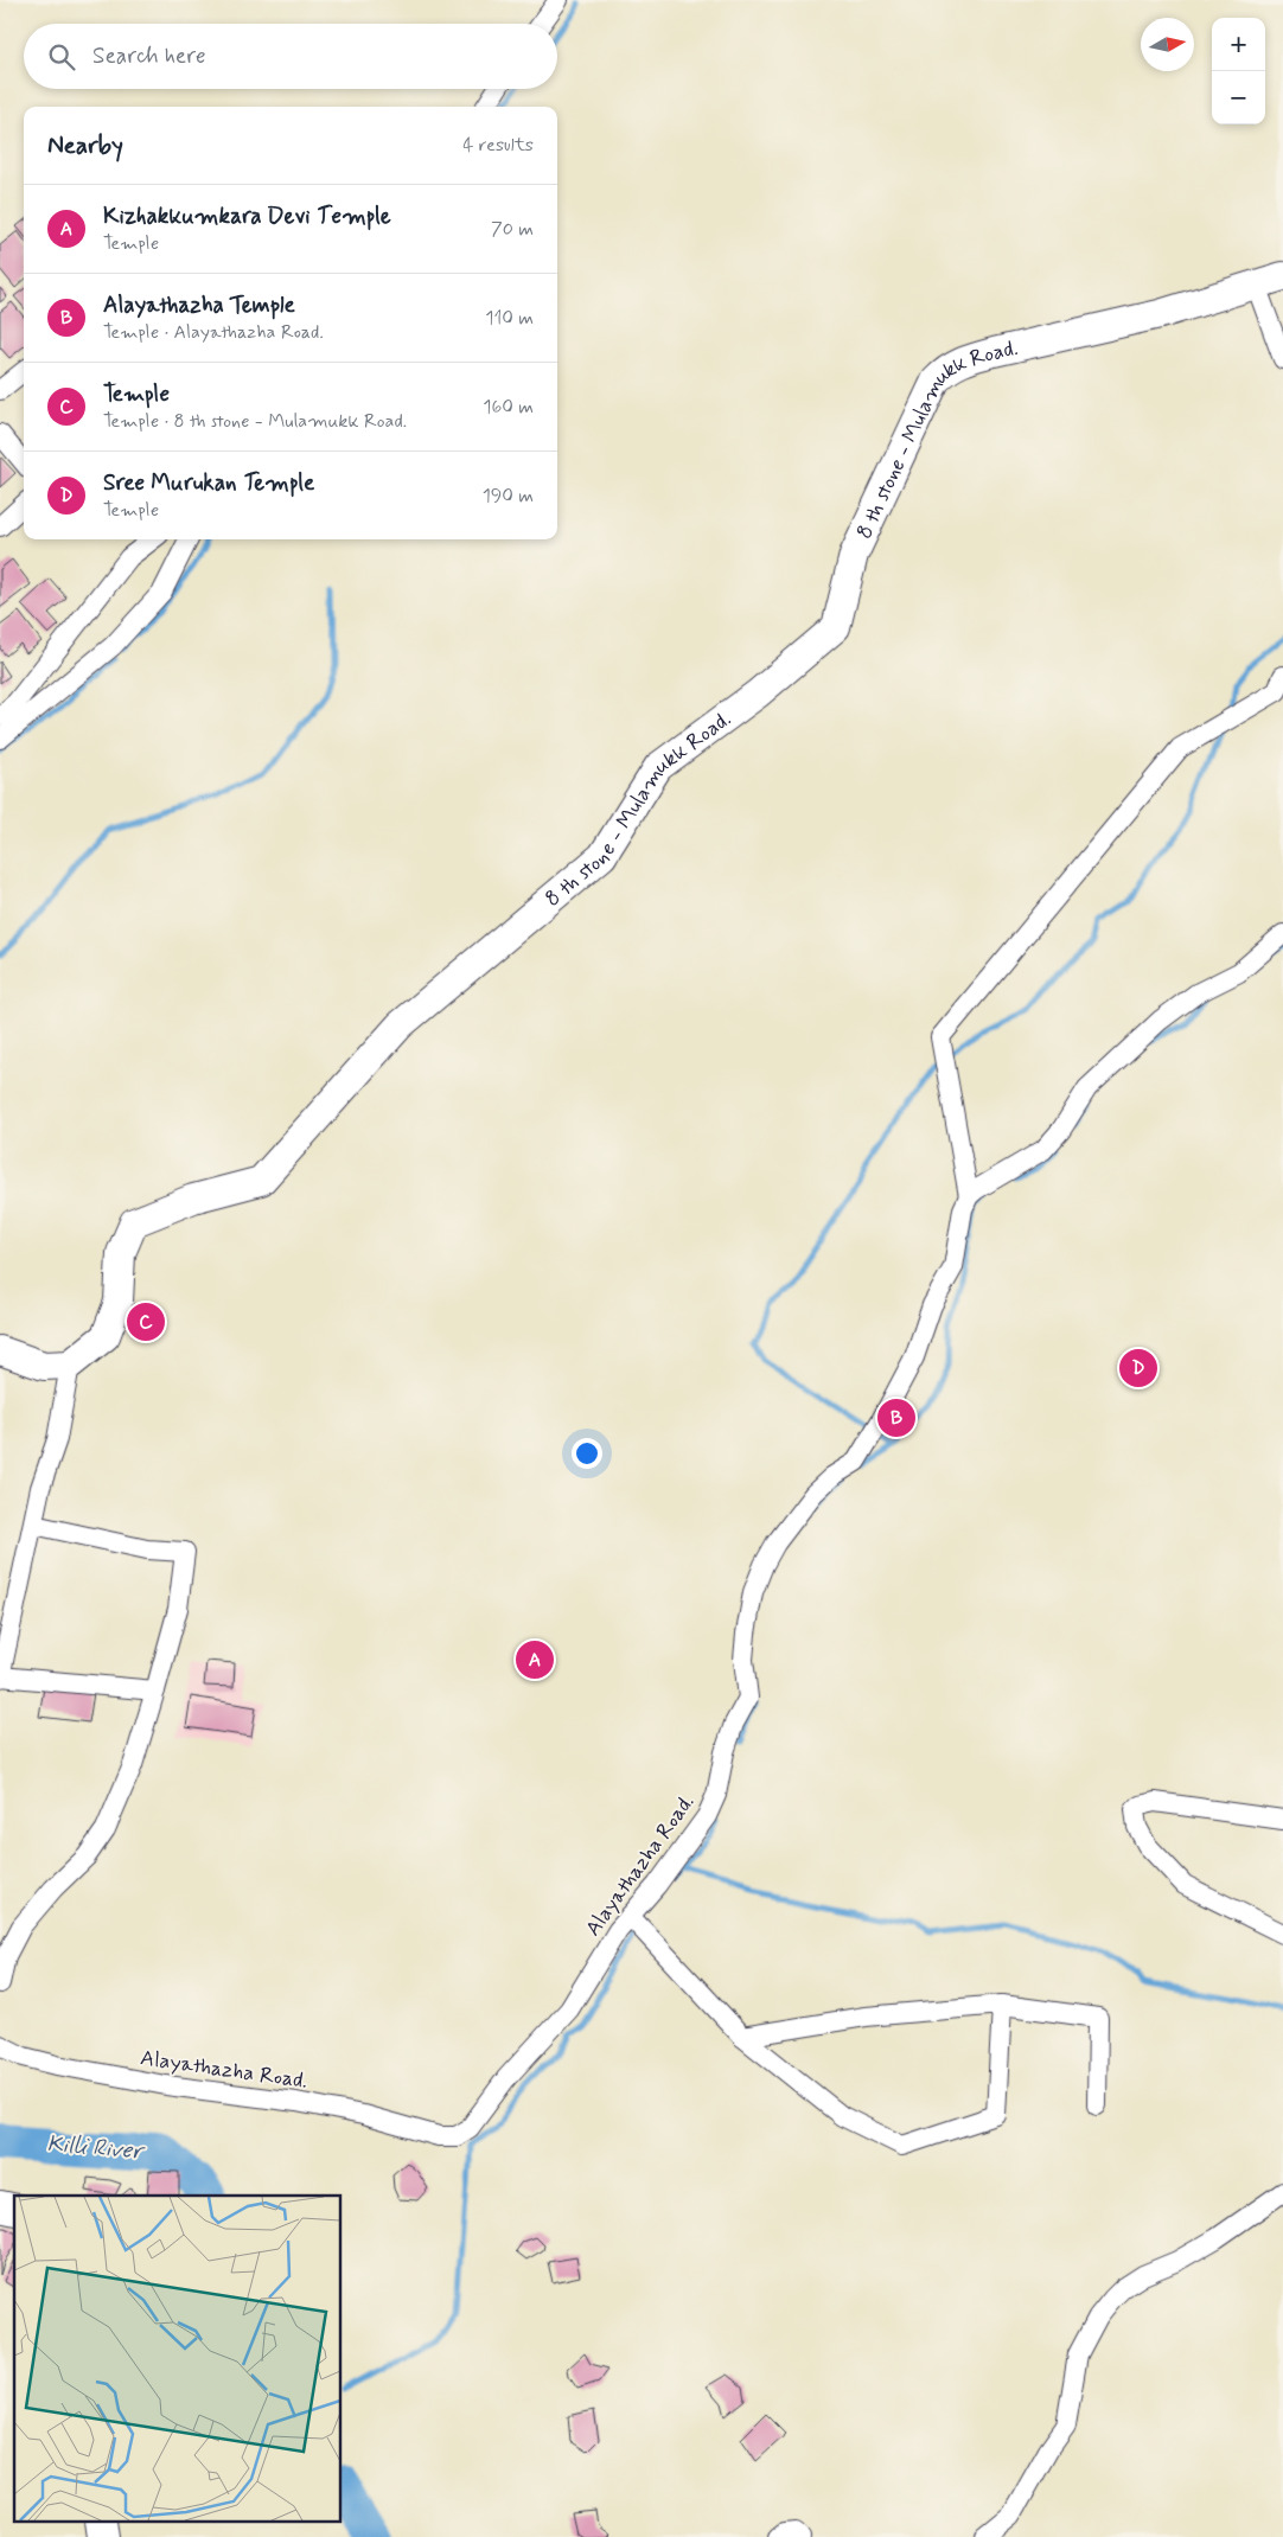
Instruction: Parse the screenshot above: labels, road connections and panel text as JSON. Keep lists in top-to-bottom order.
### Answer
{
  "streets": {
    "main road": ["8 th stone - Mulamukk Road."],
    "street": ["Alayathazha Road."]
  },
  "water": ["Killi River"],
  "north": "right",
  "page": {
    "map_buttons": ["+", "−"],
    "search": "Search here",
    "heading": ["Nearby", "4 results"],
    "list": [
      {
        "mark": "A",
        "name": "Kizhakkumkara Devi Temple",
        "note": "Temple",
        "value": "70 m"
      },
      {
        "mark": "B",
        "name": "Alayathazha Temple",
        "note": "Temple · Alayathazha Road.",
        "value": "110 m"
      },
      {
        "mark": "C",
        "name": "Temple",
        "note": "Temple · 8 th stone - Mulamukk Road.",
        "value": "160 m"
      },
      {
        "mark": "D",
        "name": "Sree Murukan Temple",
        "note": "Temple",
        "value": "190 m"
      }
    ],
    "pins": [
      "C",
      "D",
      "B",
      "A"
    ]
  }
}
